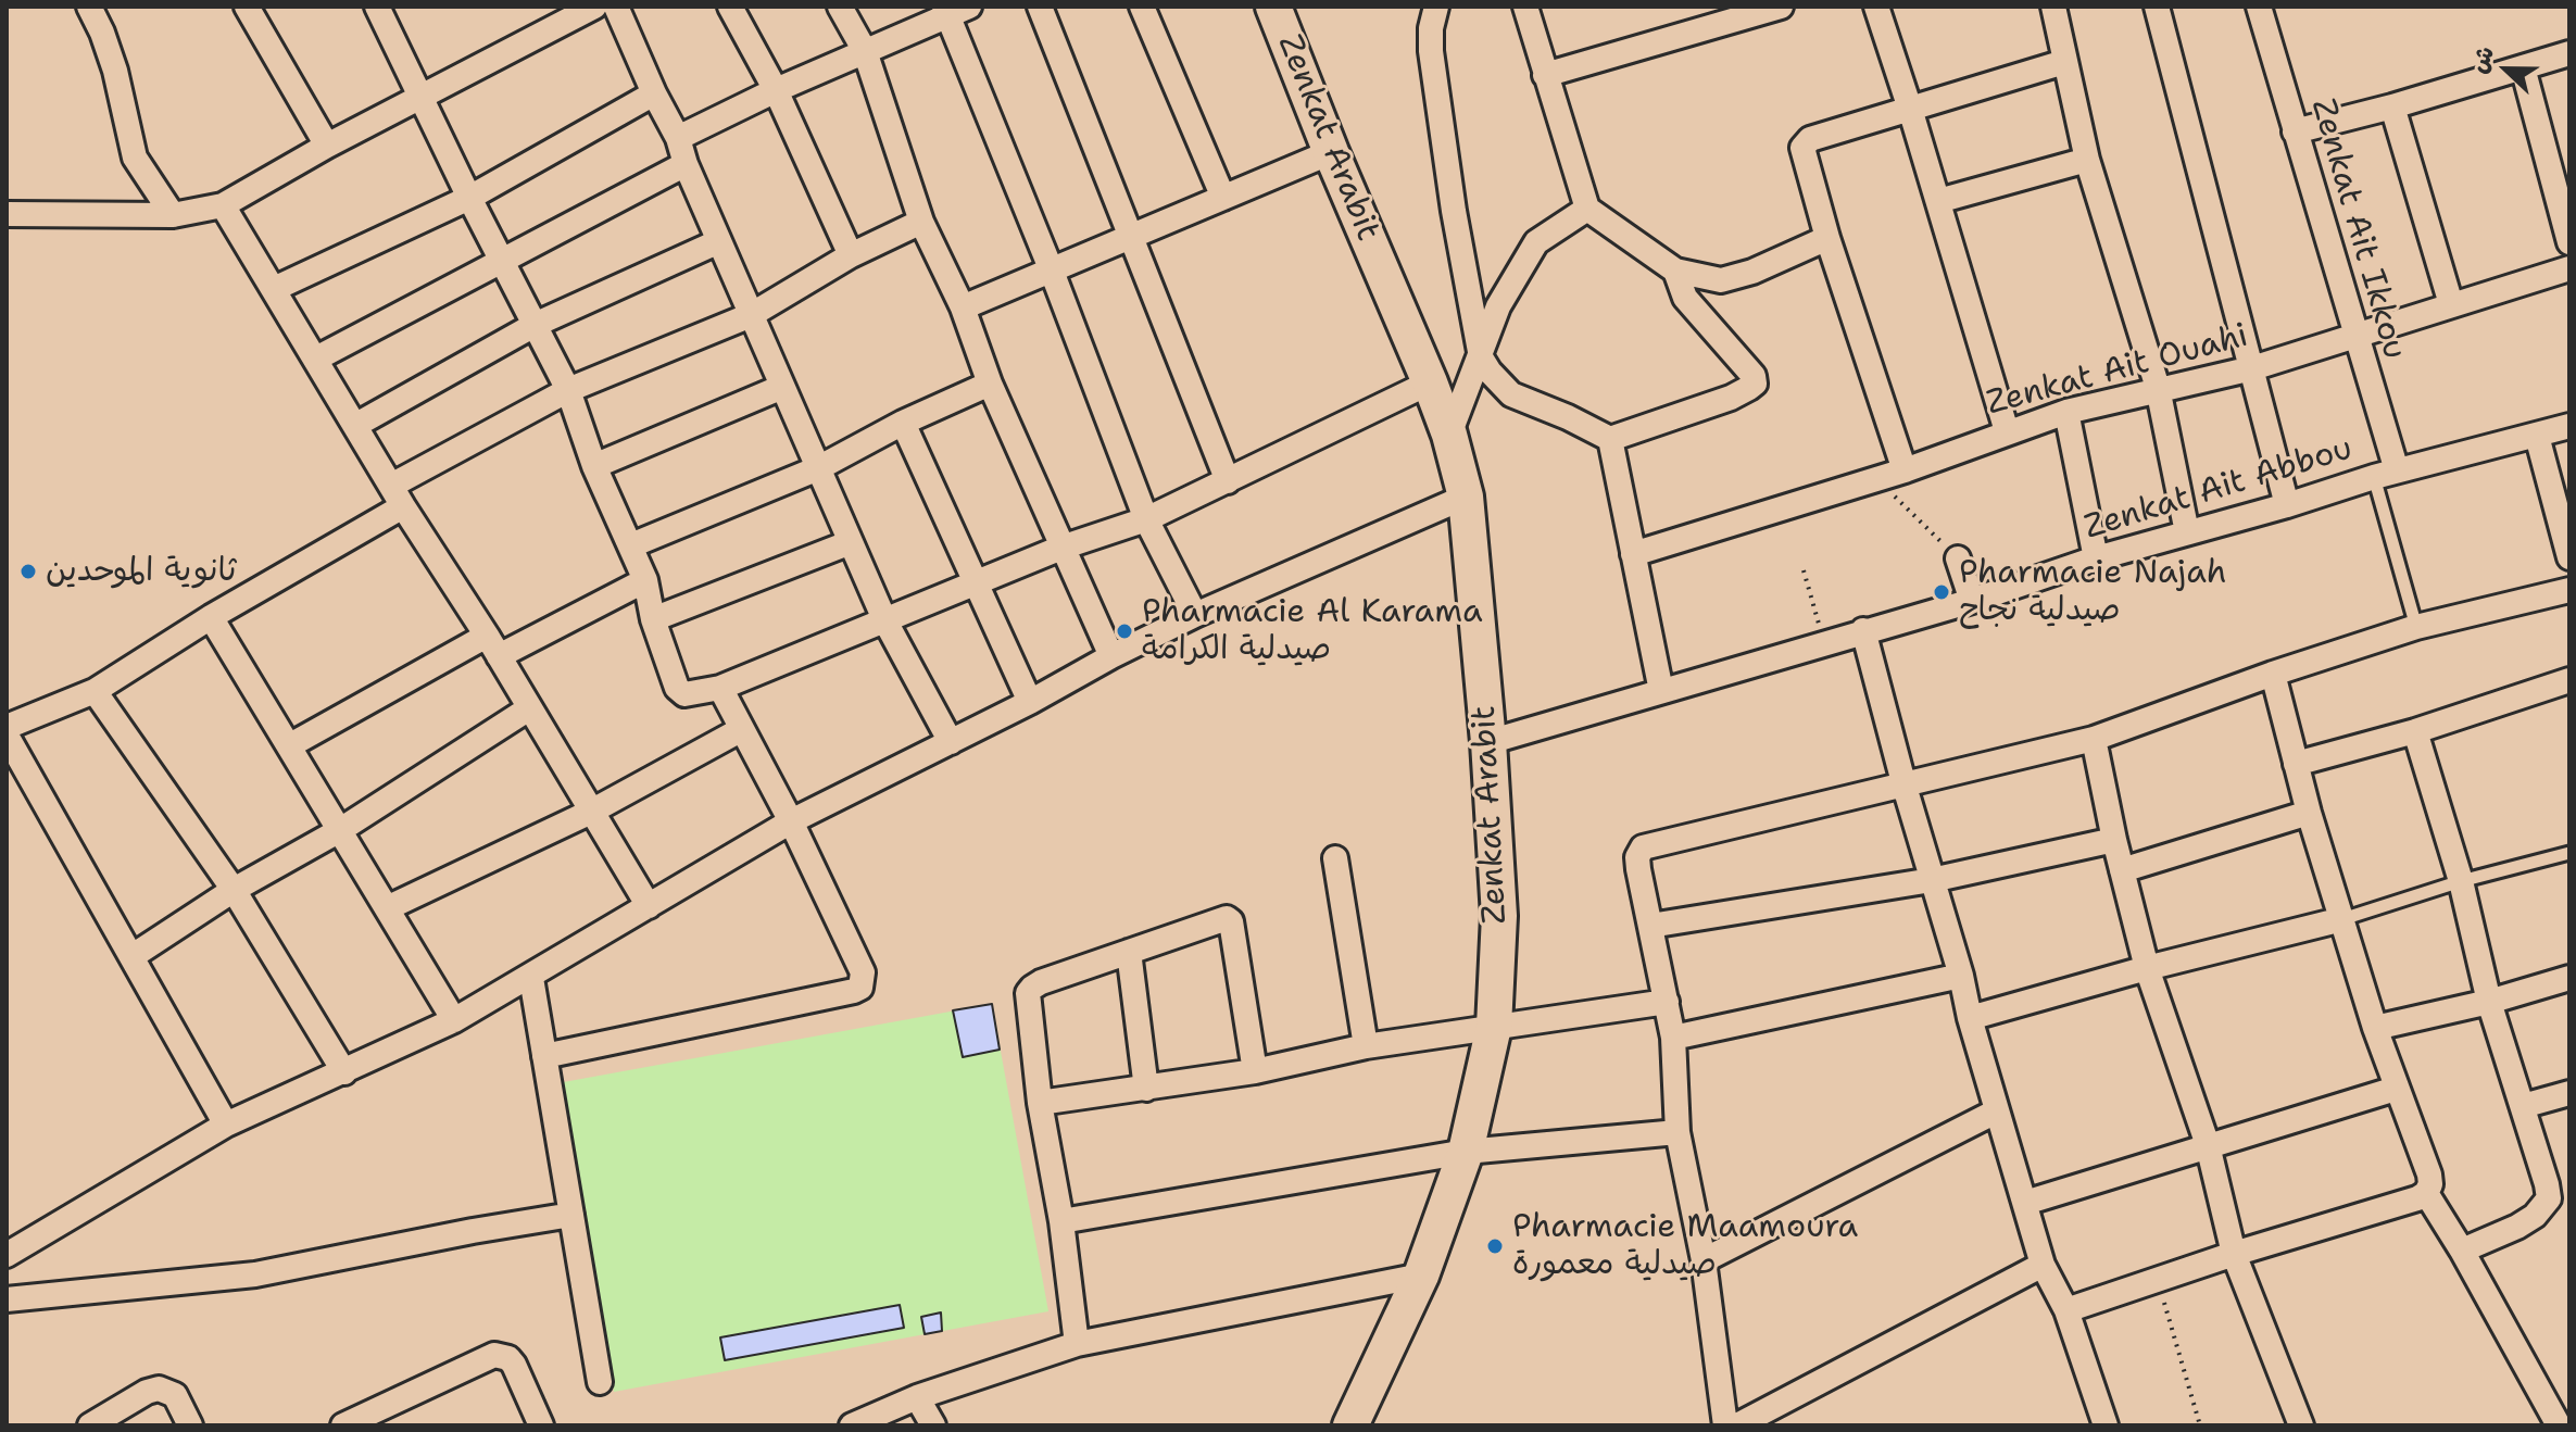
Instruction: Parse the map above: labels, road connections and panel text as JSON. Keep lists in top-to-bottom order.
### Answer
{
  "streets": {
    "street": [
      "Zenkat Arabit",
      "Zenkat Ait Ikkou",
      "Zenkat Ait Ouahi",
      "Zenkat Ait Abbou"
    ]
  },
  "crossings": [
    ["Zenkat Arabit", "Zenkat Ait Abbou"],
    ["Zenkat Ait Ikkou", "Zenkat Ait Ouahi"],
    ["Zenkat Ait Ikkou", "Zenkat Ait Abbou"]
  ],
  "places": [
    "ثانوية الموحدين",
    "Pharmacie Najah صيدلية نجاح",
    "Pharmacie Al Karama صيدلية الكرامة",
    "Pharmacie Maamoura صيدلية معمورة"
  ],
  "north": "left"
}
